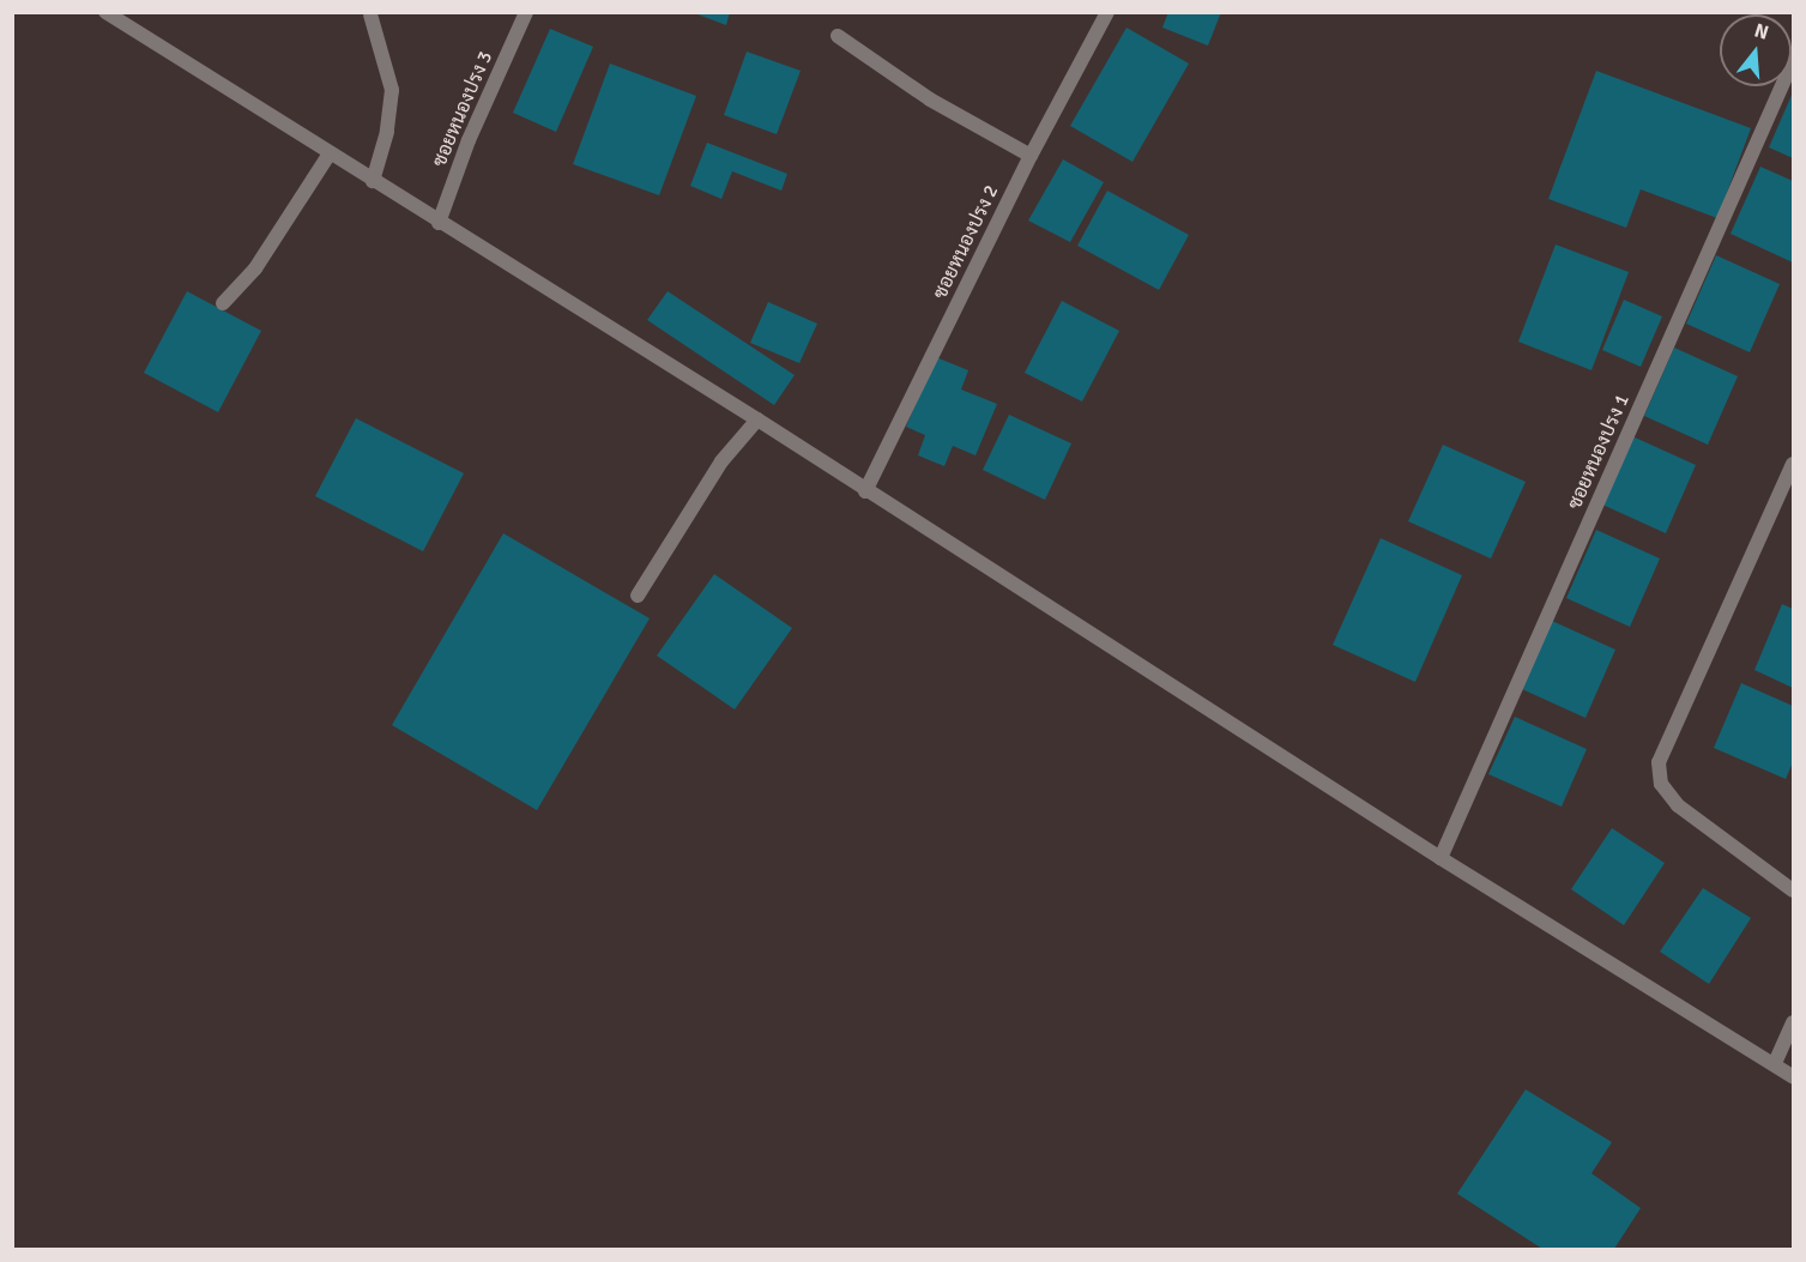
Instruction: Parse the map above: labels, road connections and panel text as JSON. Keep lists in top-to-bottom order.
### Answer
{
  "streets": {
    "street": ["ซอยหนองปรง 3", "ซอยหนองปรง 2", "ซอยหนองปรง 1"]
  },
  "north": "top"
}
